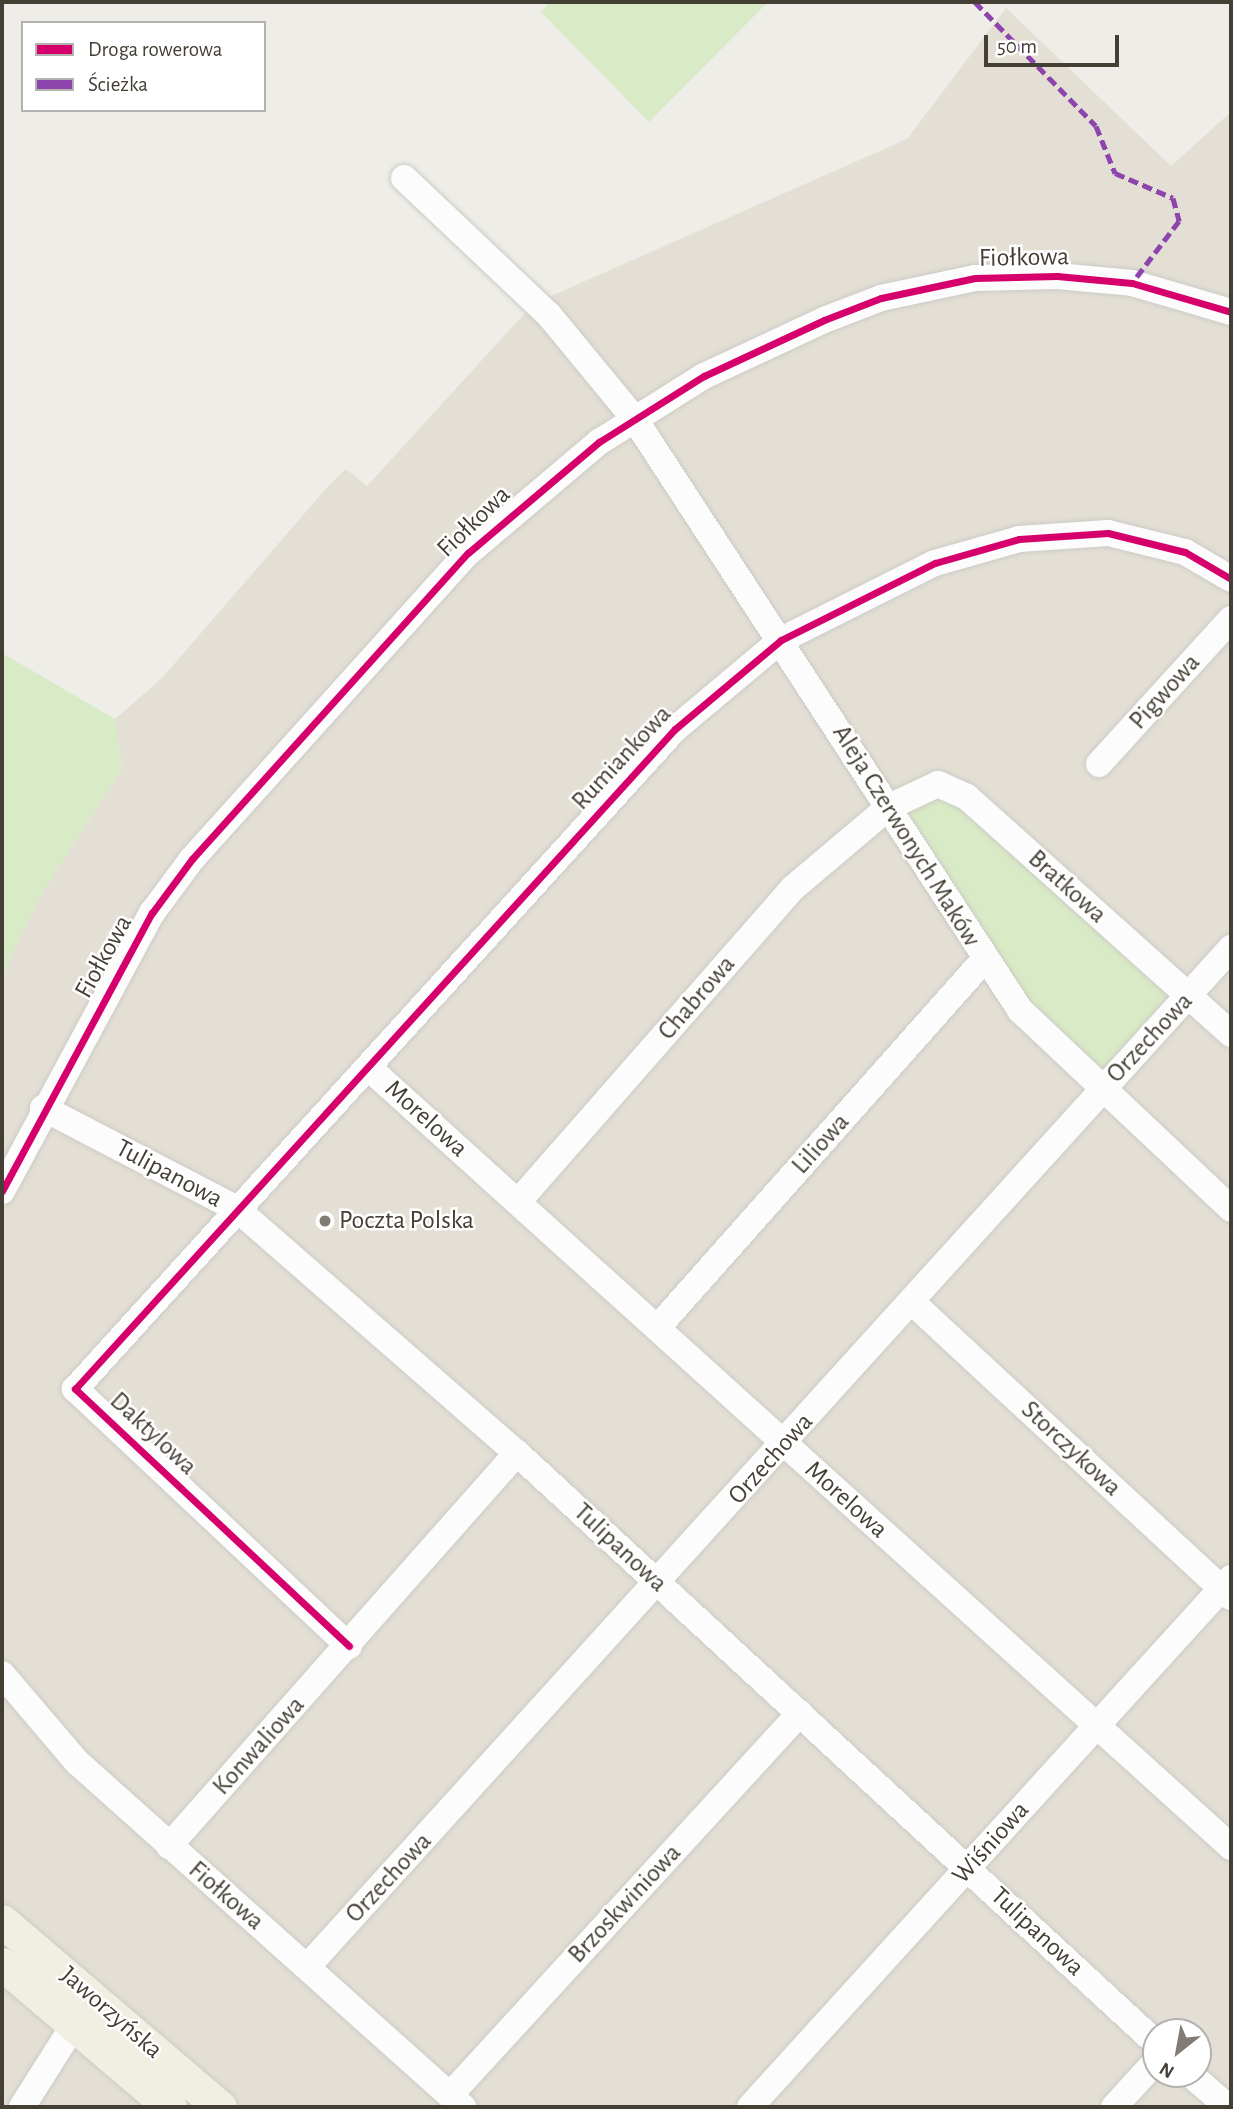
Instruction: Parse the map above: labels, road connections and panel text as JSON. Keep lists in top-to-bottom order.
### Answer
{
  "streets": {
    "main road": ["Jaworzyńska"],
    "street": [
      "Fiołkowa",
      "Pigwowa",
      "Rumiankowa",
      "Aleja Czerwonych Maków",
      "Bratkowa",
      "Chabrowa",
      "Orzechowa",
      "Morelowa",
      "Liliowa",
      "Tulipanowa",
      "Daktylowa",
      "Storczykowa",
      "Konwaliowa",
      "Wiśniowa",
      "Brzoskwiniowa"
    ]
  },
  "crossings": [
    ["Fiołkowa", "Aleja Czerwonych Maków"],
    ["Fiołkowa", "Orzechowa"],
    ["Fiołkowa", "Tulipanowa"],
    ["Fiołkowa", "Konwaliowa"],
    ["Fiołkowa", "Brzoskwiniowa"],
    ["Rumiankowa", "Aleja Czerwonych Maków"],
    ["Rumiankowa", "Morelowa"],
    ["Rumiankowa", "Tulipanowa"],
    ["Rumiankowa", "Daktylowa"],
    ["Aleja Czerwonych Maków", "Bratkowa"],
    ["Aleja Czerwonych Maków", "Chabrowa"],
    ["Aleja Czerwonych Maków", "Orzechowa"],
    ["Aleja Czerwonych Maków", "Liliowa"],
    ["Bratkowa", "Chabrowa"],
    ["Bratkowa", "Orzechowa"],
    ["Chabrowa", "Morelowa"],
    ["Orzechowa", "Morelowa"],
    ["Orzechowa", "Tulipanowa"],
    ["Orzechowa", "Storczykowa"],
    ["Morelowa", "Liliowa"],
    ["Morelowa", "Wiśniowa"],
    ["Tulipanowa", "Daktylowa"],
    ["Tulipanowa", "Konwaliowa"],
    ["Tulipanowa", "Wiśniowa"],
    ["Tulipanowa", "Brzoskwiniowa"],
    ["Daktylowa", "Konwaliowa"],
    ["Storczykowa", "Wiśniowa"]
  ],
  "places": ["Poczta Polska"],
  "legend": ["Droga rowerowa", "Ścieżka"],
  "scale_bar": "50 m",
  "north": "bottom left"
}
